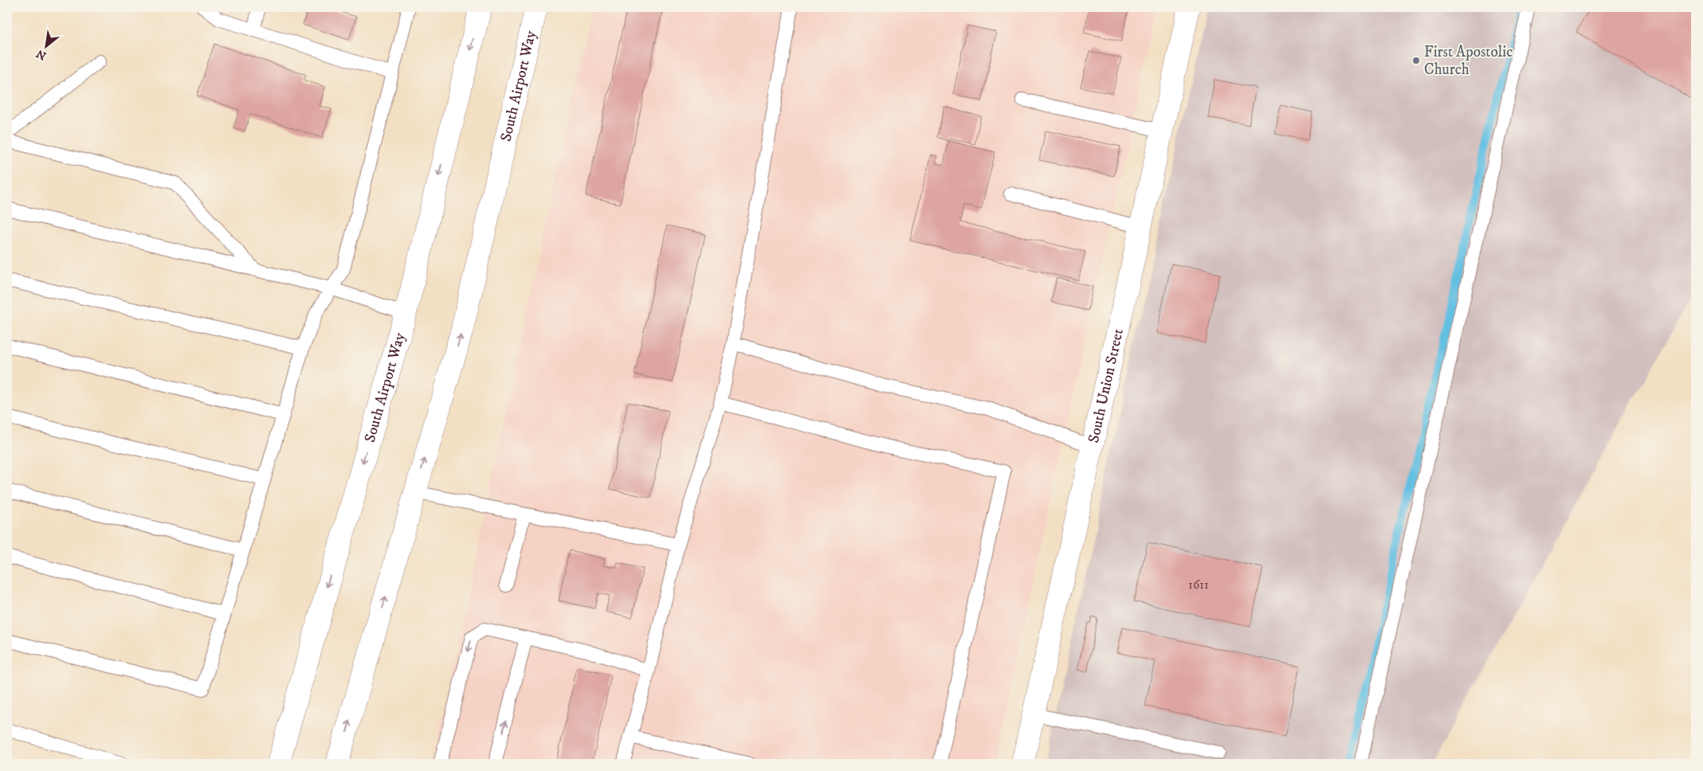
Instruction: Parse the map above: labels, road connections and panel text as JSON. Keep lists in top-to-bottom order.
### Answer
{
  "streets": {
    "main road": ["South Airport Way", "South Union Street"]
  },
  "places": ["First Apostolic Church"],
  "house_numbers": ["1611"],
  "north": "bottom left"
}
